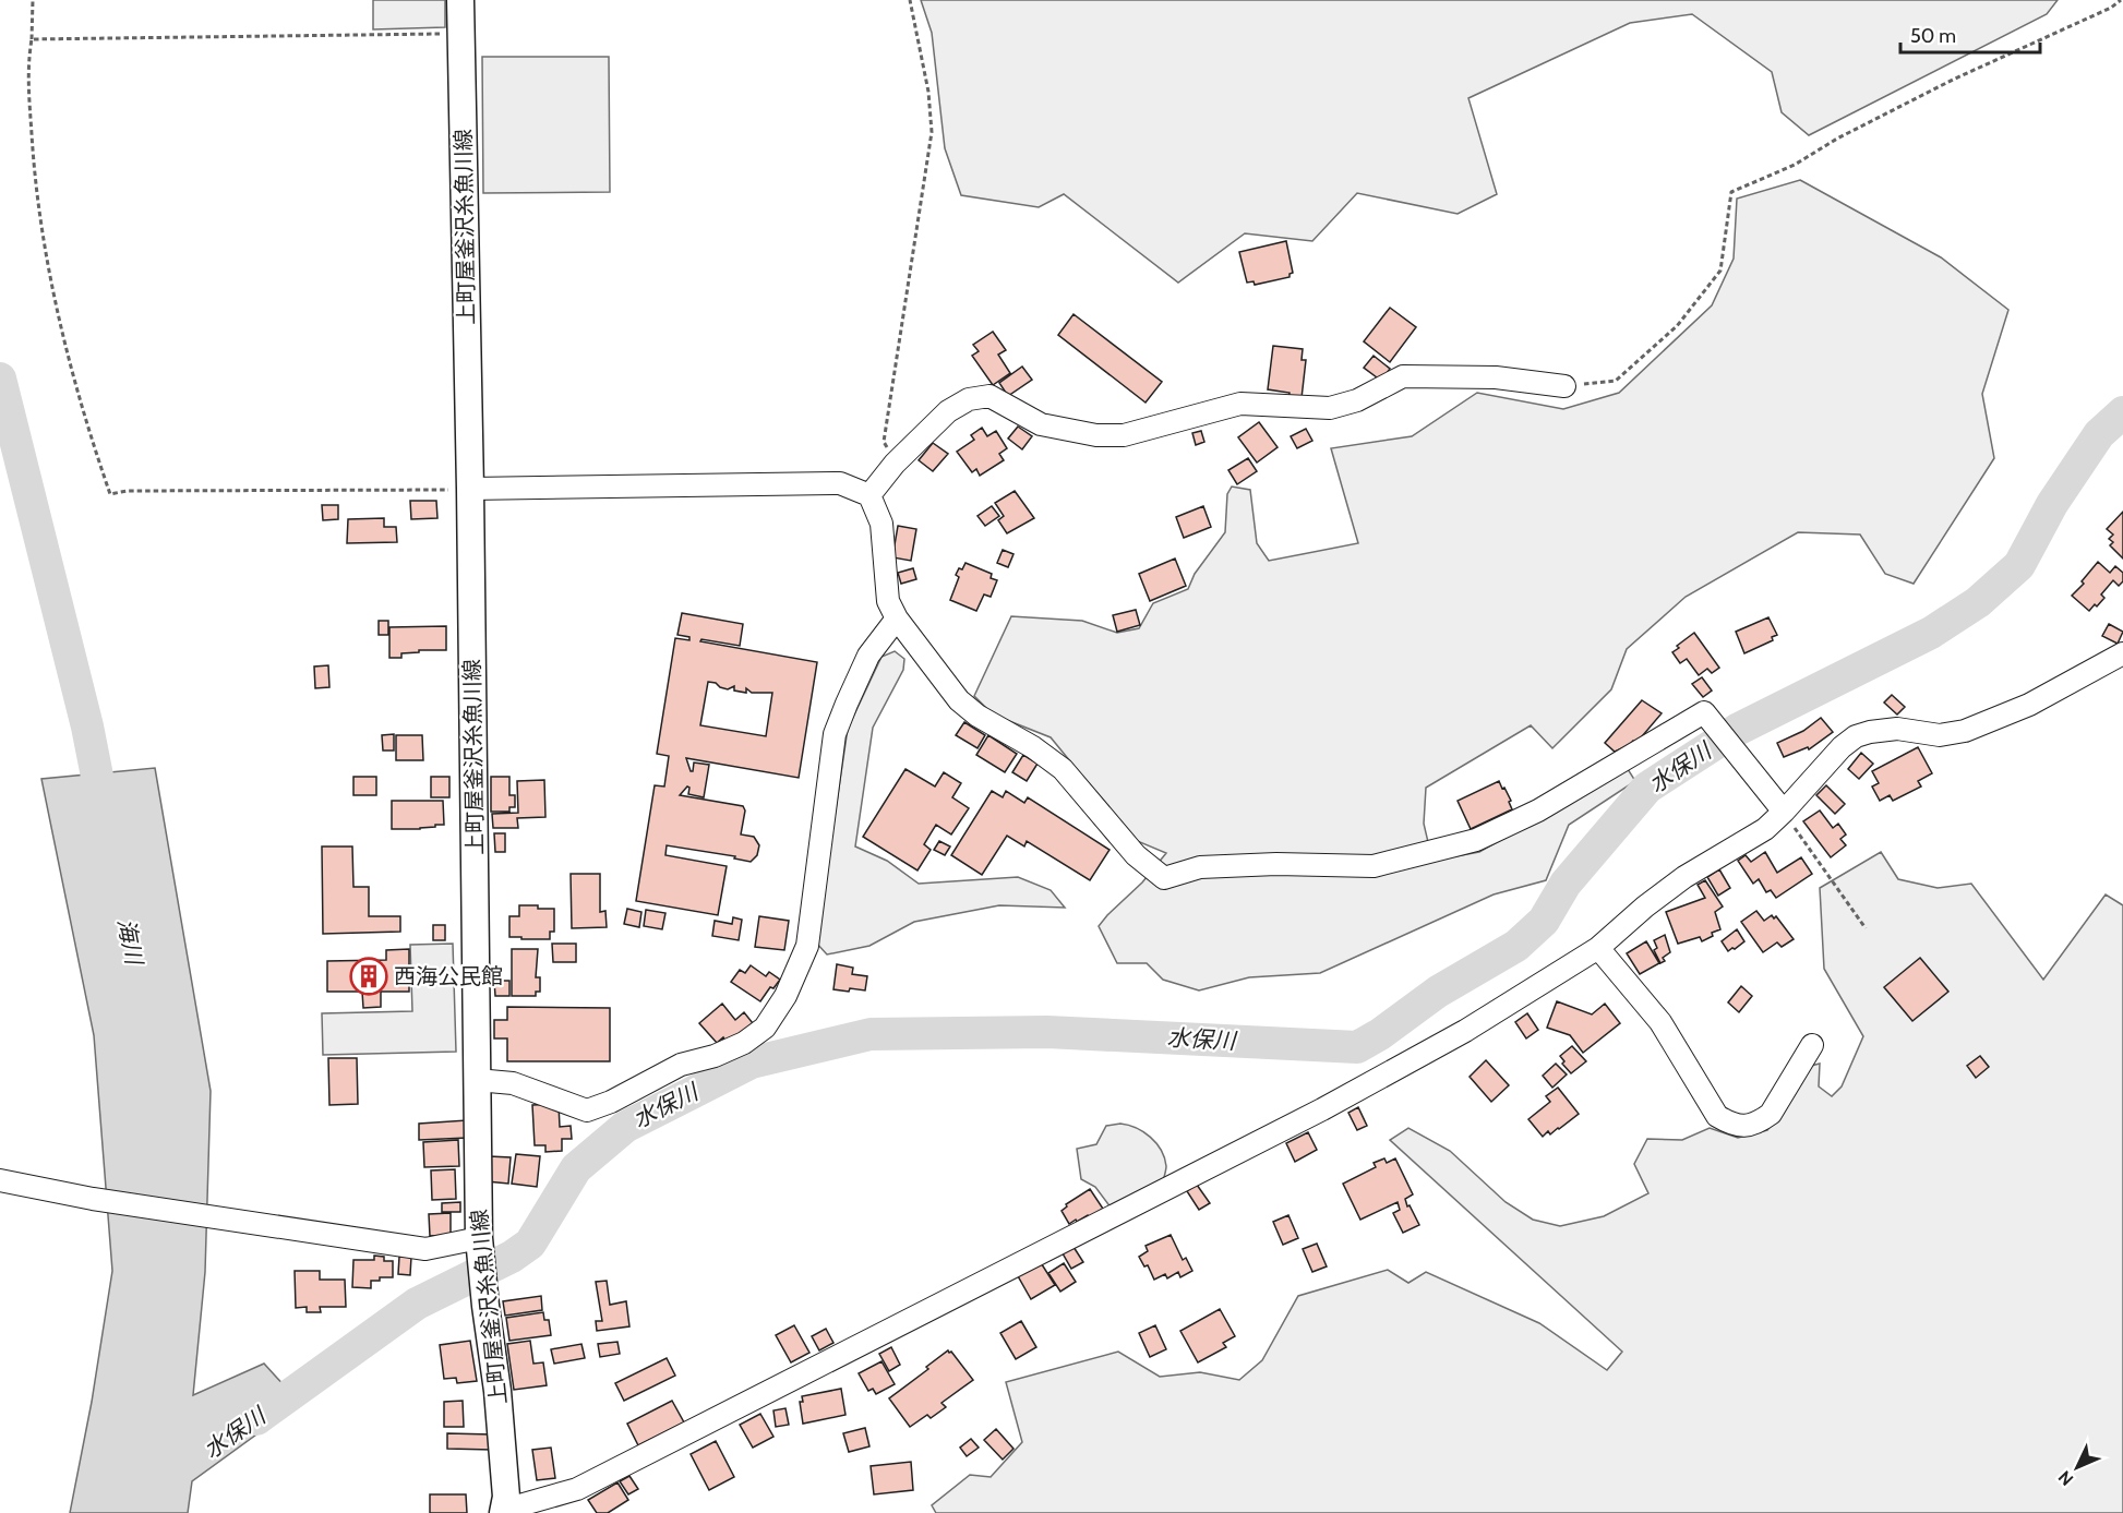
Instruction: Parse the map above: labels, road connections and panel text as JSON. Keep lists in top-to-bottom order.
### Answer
{
  "streets": {
    "main road": ["上町屋釜沢糸魚川線"]
  },
  "water": ["水保川", "海川"],
  "places": {
    "building": ["西海公民館"]
  },
  "scale_bar": "50 m",
  "north": "bottom left"
}
